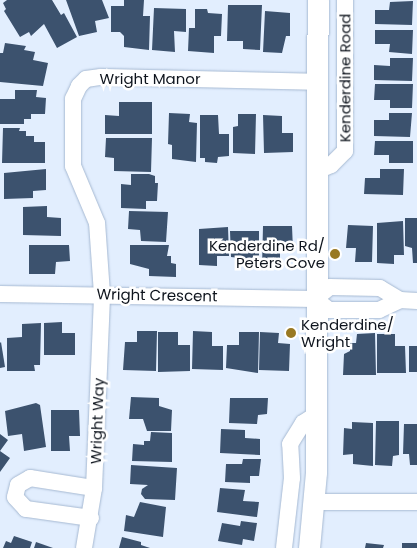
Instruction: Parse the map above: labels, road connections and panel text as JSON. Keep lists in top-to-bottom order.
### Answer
{
  "streets": {
    "street": [
      "Kenderdine Road",
      "Wright Manor",
      "Wright Crescent",
      "Wright Way"
    ]
  },
  "crossings": [
    ["Kenderdine Road", "Wright Manor"],
    ["Kenderdine Road", "Wright Crescent"],
    ["Wright Manor", "Wright Crescent"],
    ["Wright Manor", "Wright Way"],
    ["Wright Crescent", "Wright Way"]
  ],
  "places": ["Kenderdine Rd/ Peters Cove", "Kenderdine/ Wright"]
}
